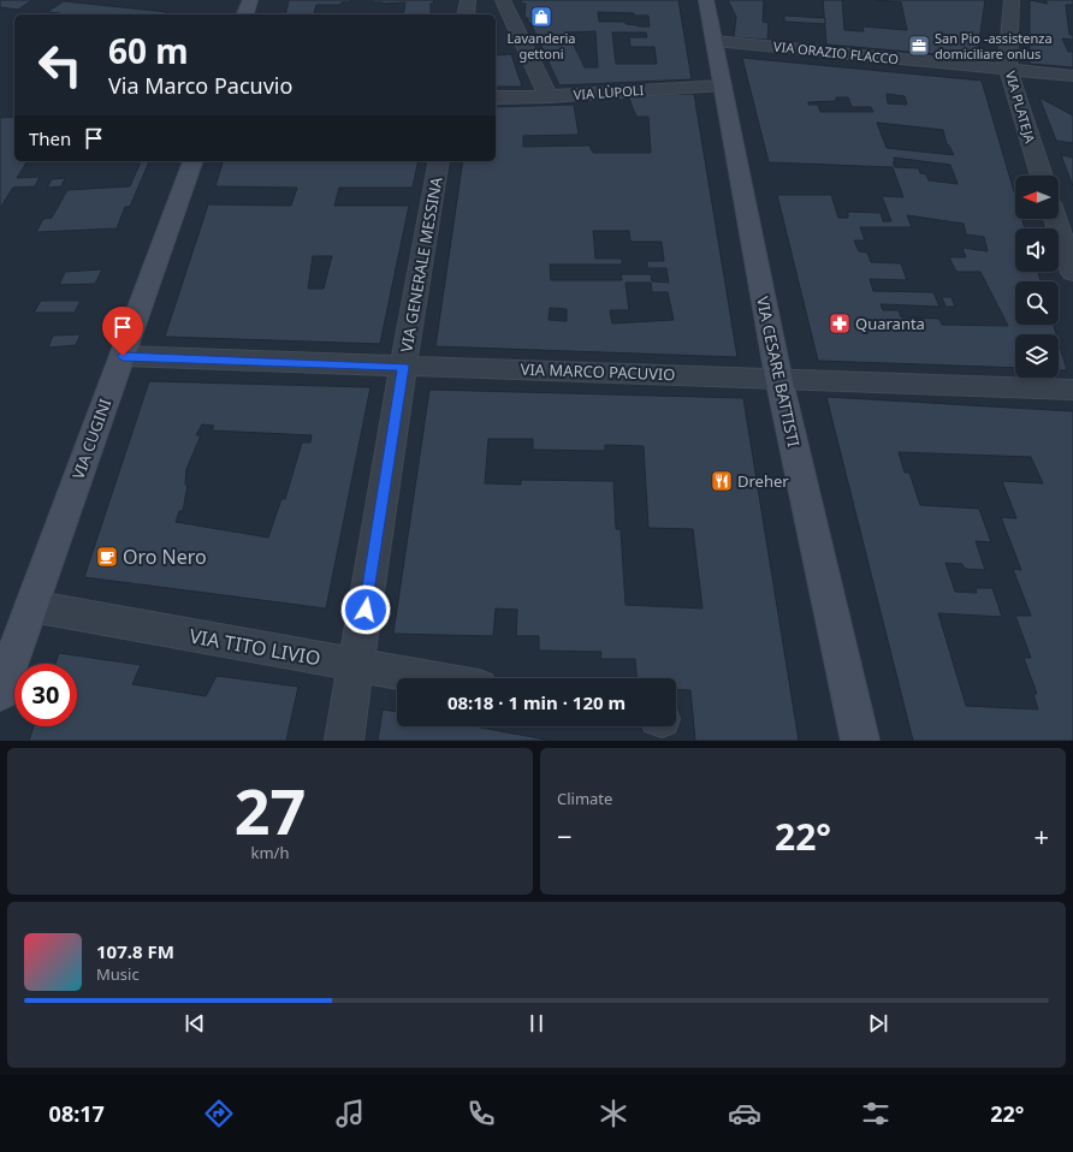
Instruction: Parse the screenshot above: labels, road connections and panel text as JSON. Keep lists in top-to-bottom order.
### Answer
{
  "streets": {
    "main road": ["VIA CESARE BATTISTI", "VIA CUGINI"],
    "street": [
      "VIA ORAZIO FLACCO",
      "VIA LÙPOLI",
      "VIA PLATEJA",
      "VIA GENERALE MESSINA",
      "VIA MARCO PACUVIO",
      "VIA TITO LIVIO"
    ]
  },
  "crossings": [
    ["VIA ORAZIO FLACCO", "VIA PLATEJA"],
    ["VIA ORAZIO FLACCO", "VIA CESARE BATTISTI"],
    ["VIA LÙPOLI", "VIA CESARE BATTISTI"],
    ["VIA GENERALE MESSINA", "VIA MARCO PACUVIO"],
    ["VIA GENERALE MESSINA", "VIA TITO LIVIO"],
    ["VIA MARCO PACUVIO", "VIA CESARE BATTISTI"],
    ["VIA MARCO PACUVIO", "VIA CUGINI"],
    ["VIA CUGINI", "VIA TITO LIVIO"]
  ],
  "places": {
    "shop": ["Lavanderia gettoni"],
    "office": ["San Pio -assistenza domiciliare onlus"],
    "pharmacy": ["Quaranta"],
    "restaurant": ["Dreher"],
    "cafe": ["Oro Nero"]
  },
  "north": "left",
  "page": {
    "turn": ["60 m", "Via Marco Pacuvio"],
    "then": "Then",
    "limit": "30",
    "trip": "08:18 · 1 min · 120 m",
    "tile": [
      ["27", "km/h"],
      "Climate"
    ],
    "heat": ["−", "22°", "+"],
    "song": ["107.8 FM", "Music"],
    "tabs": ["08:17", "22°"]
  }
}
